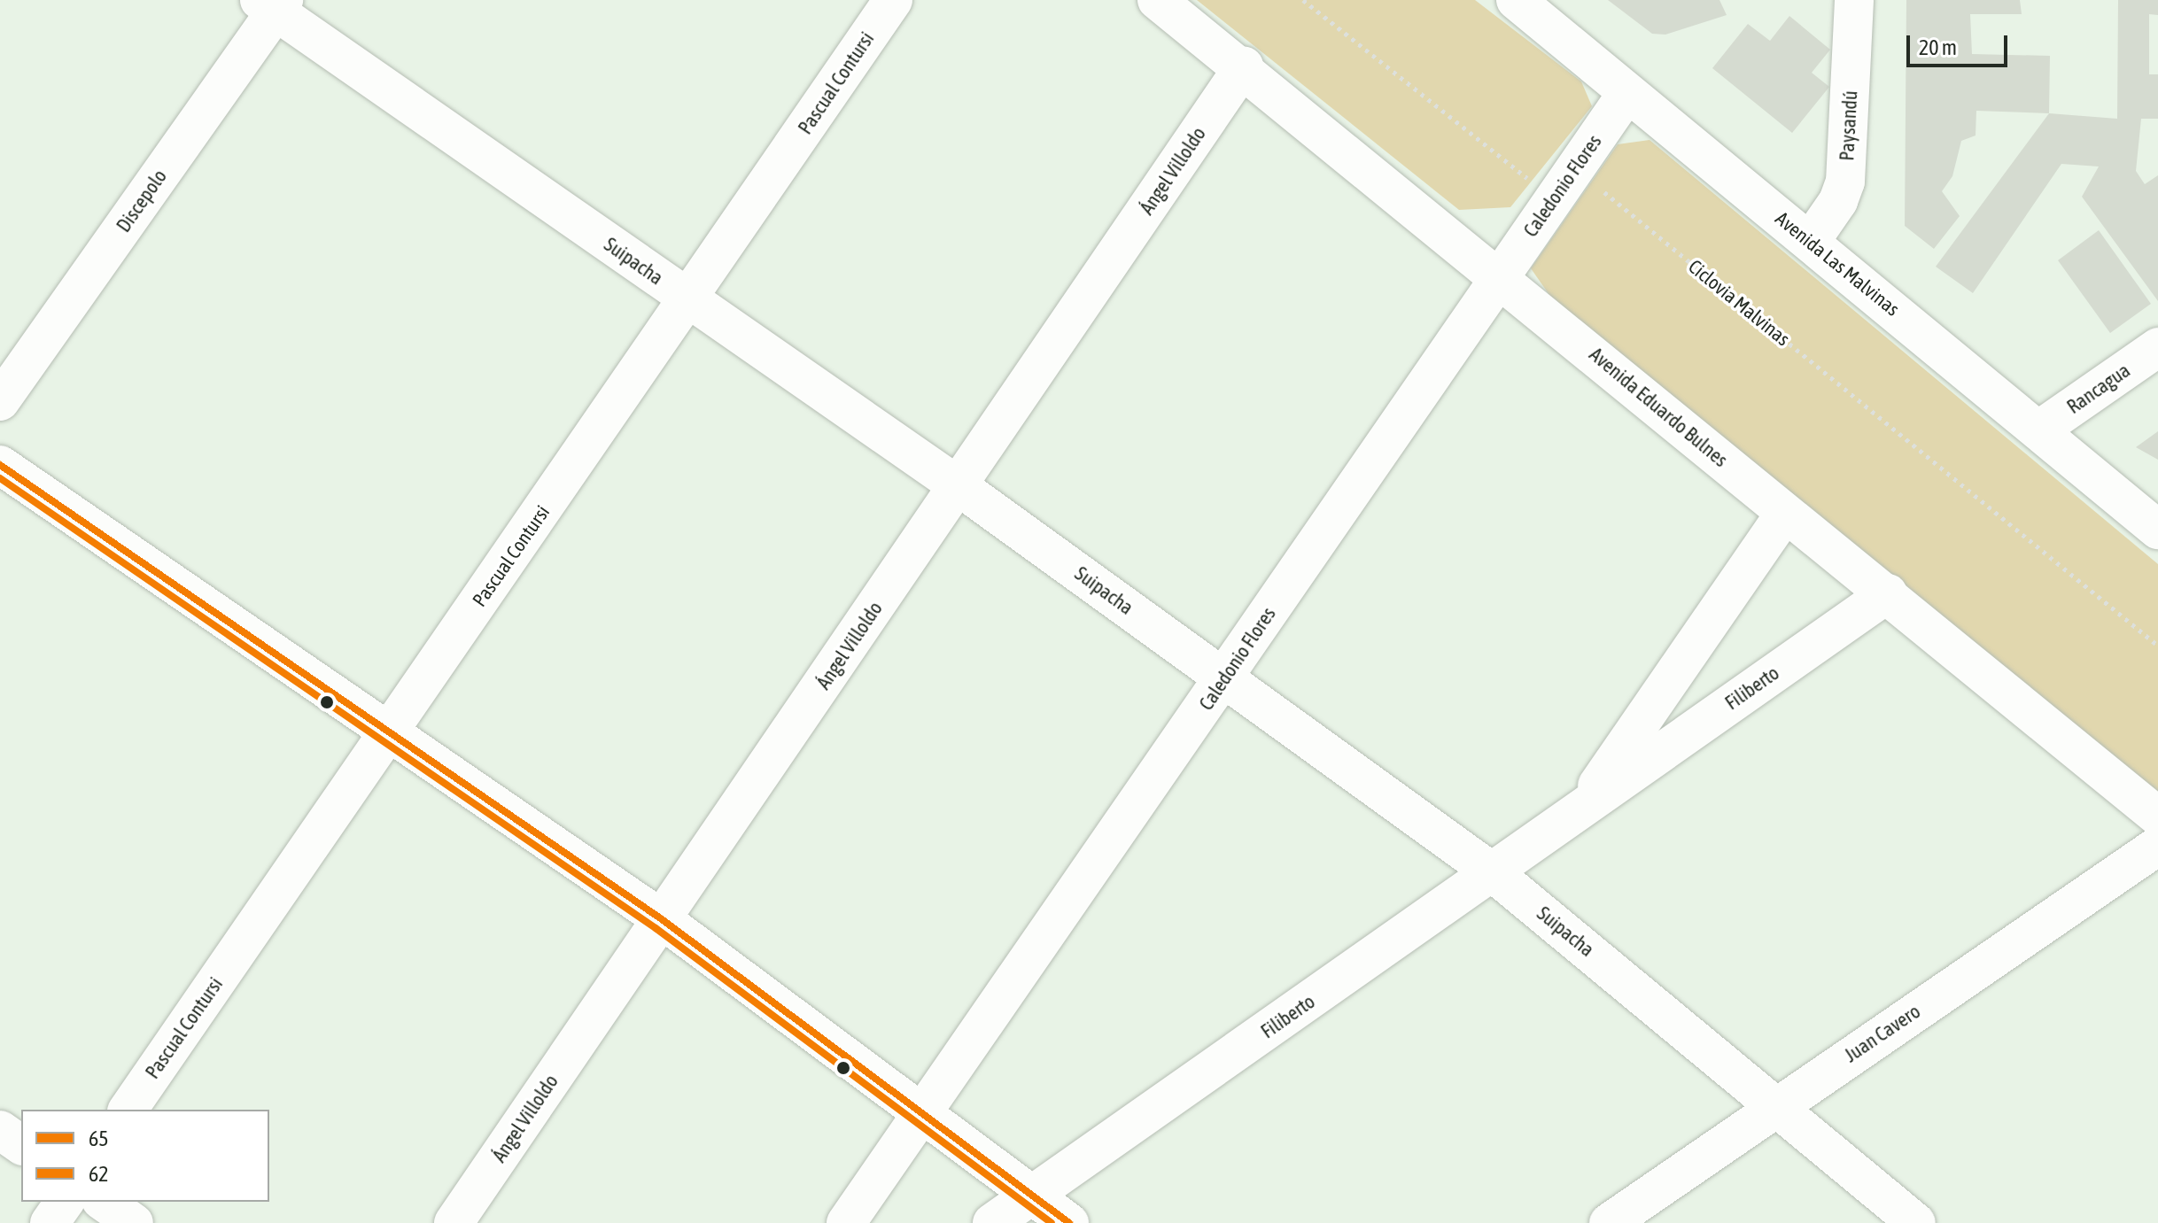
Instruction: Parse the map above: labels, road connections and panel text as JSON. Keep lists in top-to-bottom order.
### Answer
{
  "streets": {
    "street": [
      "Pascual Contursi",
      "Paysandú",
      "Ángel Villoldo",
      "Caledonio Flores",
      "Discepolo",
      "Suipacha",
      "Avenida Las Malvinas",
      "Rancagua",
      "Avenida Eduardo Bulnes",
      "Filiberto",
      "Juan Cavero"
    ],
    "path": ["Ciclovia Malvinas"]
  },
  "crossings": [
    ["Pascual Contursi", "Suipacha"],
    ["Paysandú", "Avenida Las Malvinas"],
    ["Ángel Villoldo", "Suipacha"],
    ["Ángel Villoldo", "Avenida Eduardo Bulnes"],
    ["Caledonio Flores", "Suipacha"],
    ["Caledonio Flores", "Avenida Las Malvinas"],
    ["Caledonio Flores", "Ciclovia Malvinas"],
    ["Caledonio Flores", "Avenida Eduardo Bulnes"],
    ["Discepolo", "Suipacha"],
    ["Suipacha", "Filiberto"],
    ["Suipacha", "Juan Cavero"],
    ["Avenida Las Malvinas", "Rancagua"],
    ["Avenida Eduardo Bulnes", "Filiberto"]
  ],
  "lines": ["transit line 65", "transit line 62"],
  "legend": ["65", "62"],
  "scale_bar": "20 m"
}
